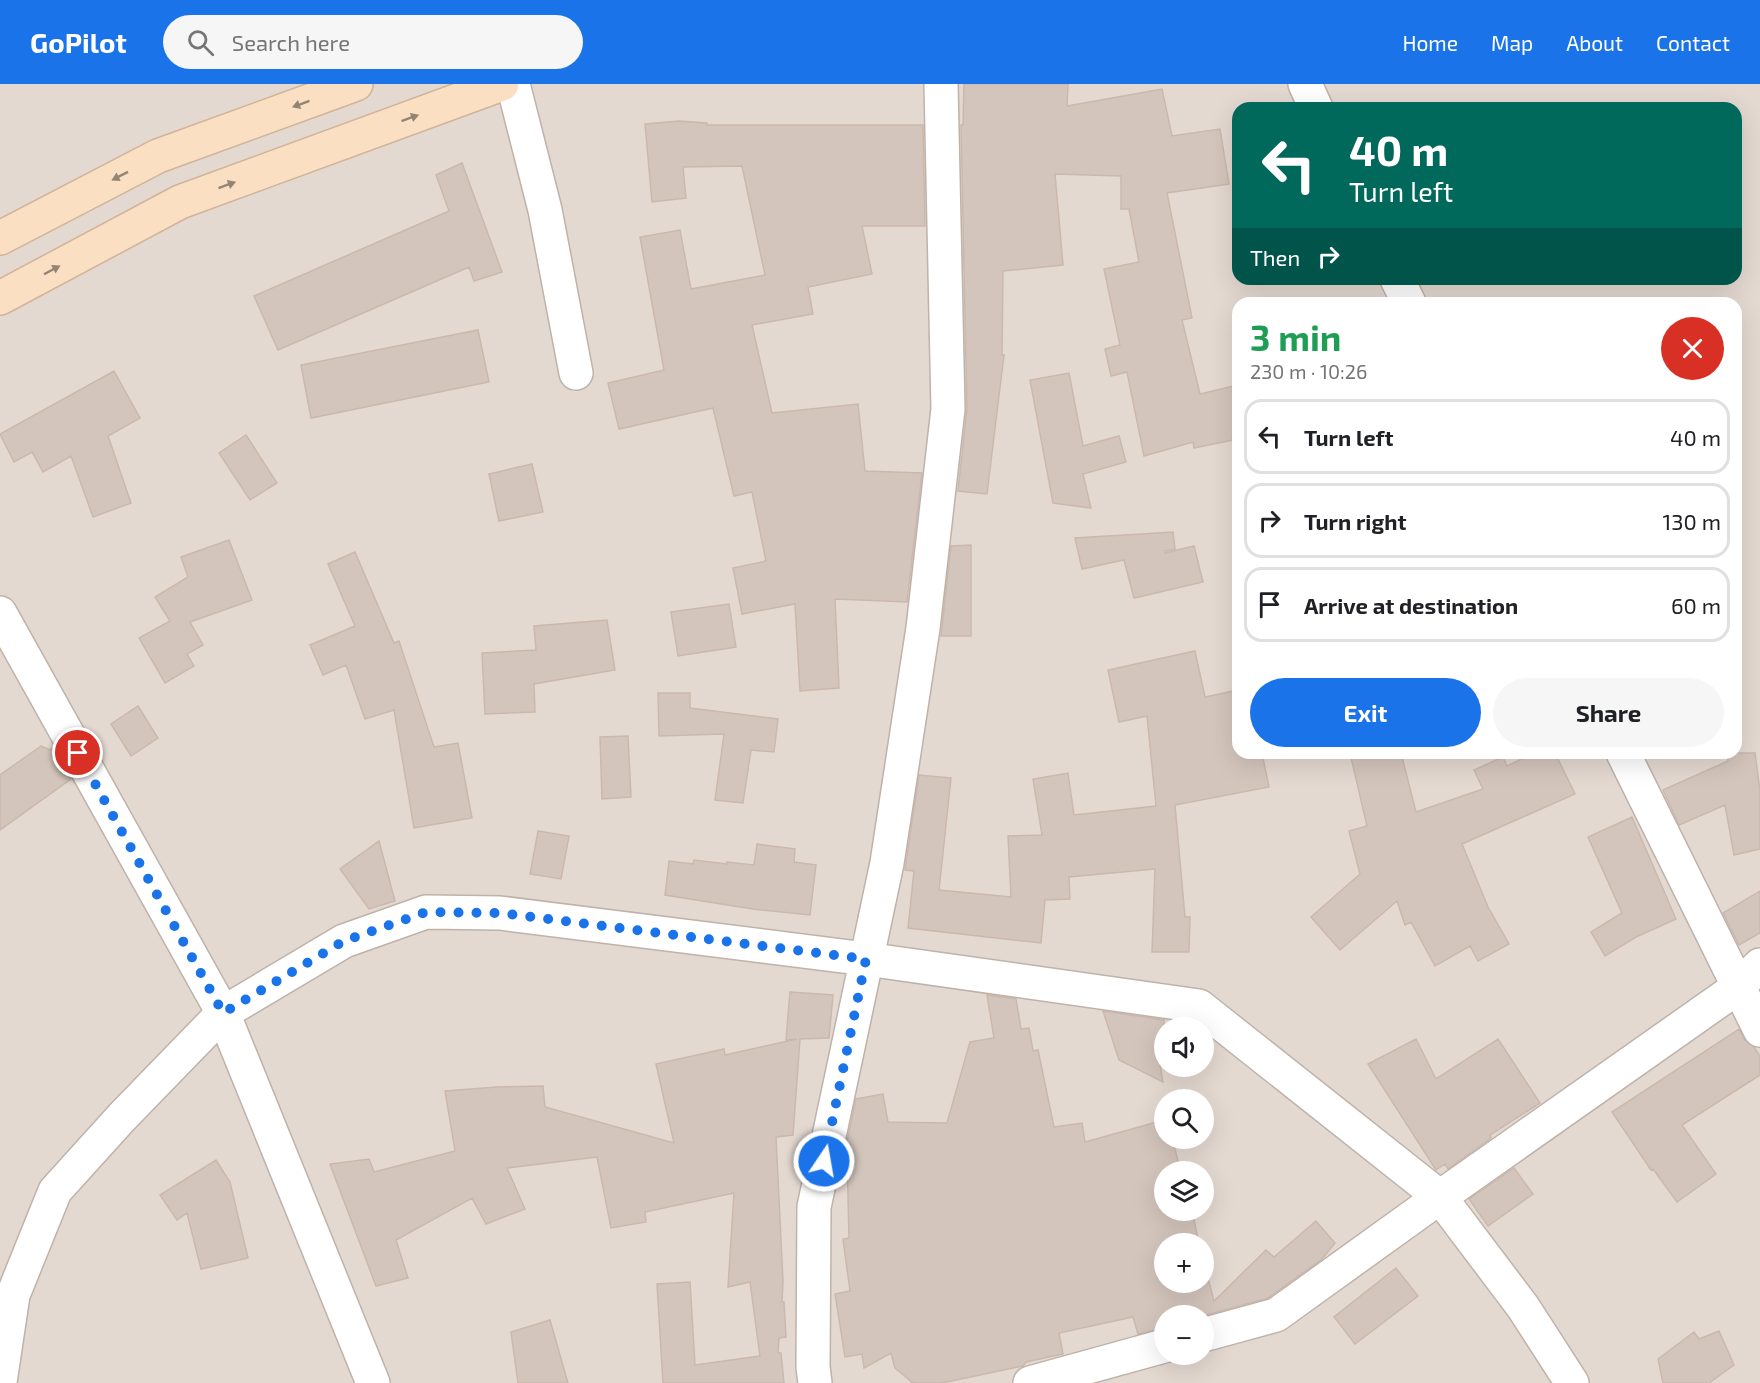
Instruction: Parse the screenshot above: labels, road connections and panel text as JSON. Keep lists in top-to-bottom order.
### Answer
{
  "page": {
    "header": "GoPilot",
    "search": "Search here",
    "nav": [
      "Home",
      "Map",
      "About",
      "Contact"
    ],
    "turn": ["40 m", "Turn left"],
    "then": "Then",
    "heading": ["3 min", "230 m · 10:26"],
    "list": [
      {
        "name": "Turn left",
        "value": "40 m"
      },
      {
        "name": "Turn right",
        "value": "130 m"
      },
      {
        "name": "Arrive at destination",
        "value": "60 m"
      }
    ],
    "buttons": ["Exit", "Share"],
    "map_buttons": ["+", "−"]
  }
}
